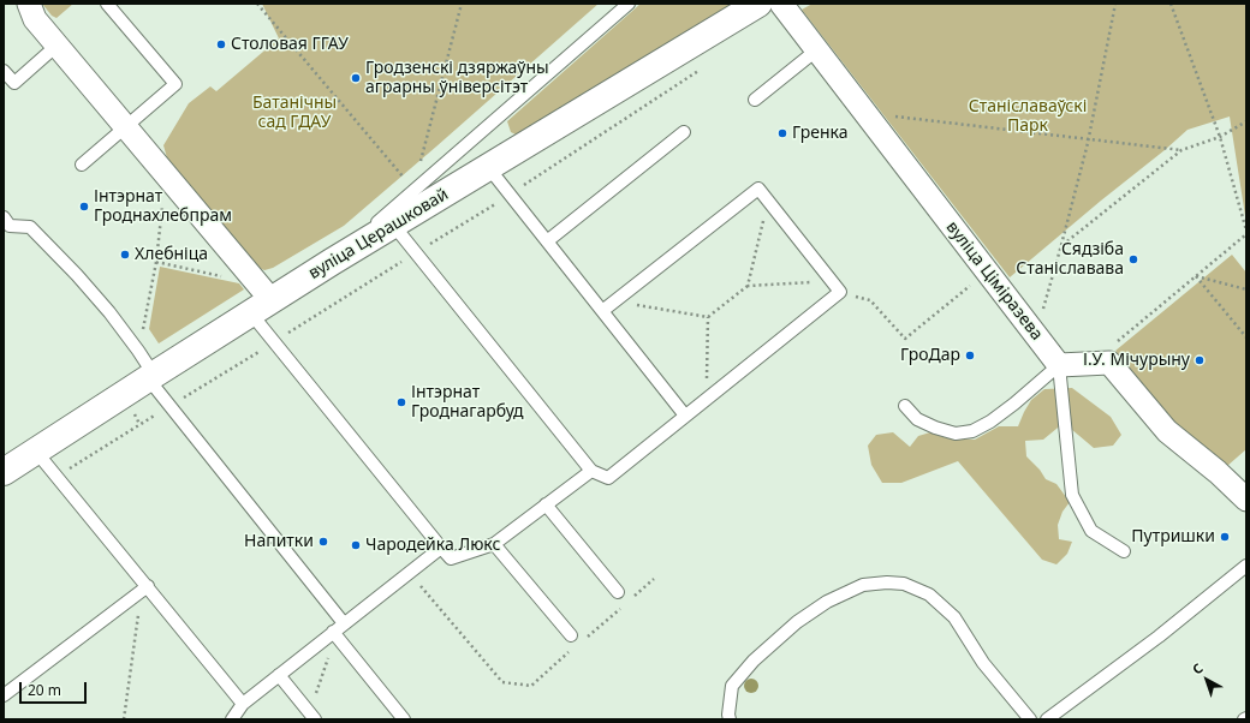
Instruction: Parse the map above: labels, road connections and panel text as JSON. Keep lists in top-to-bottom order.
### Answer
{
  "streets": {
    "street": ["вуліца Церашковай", "вуліца Ціміразева"]
  },
  "parks": ["Батанічны сад ГДАУ", "Станіславаўскі Парк"],
  "places": [
    "Столовая ГГАУ",
    "Гродзенскі дзяржаўны аграрны ўніверсітэт",
    "Гренка",
    "Інтэрнат Гроднахлебпрам",
    "Хлебніца",
    "Сядзіба Станіславава",
    "ГроДар",
    "І.У. Мічурыну",
    "Інтэрнат Гроднагарбуд",
    "Путришки",
    "Напитки",
    "Чародейка Люкс"
  ],
  "scale_bar": "20 m",
  "north": "top left"
}
